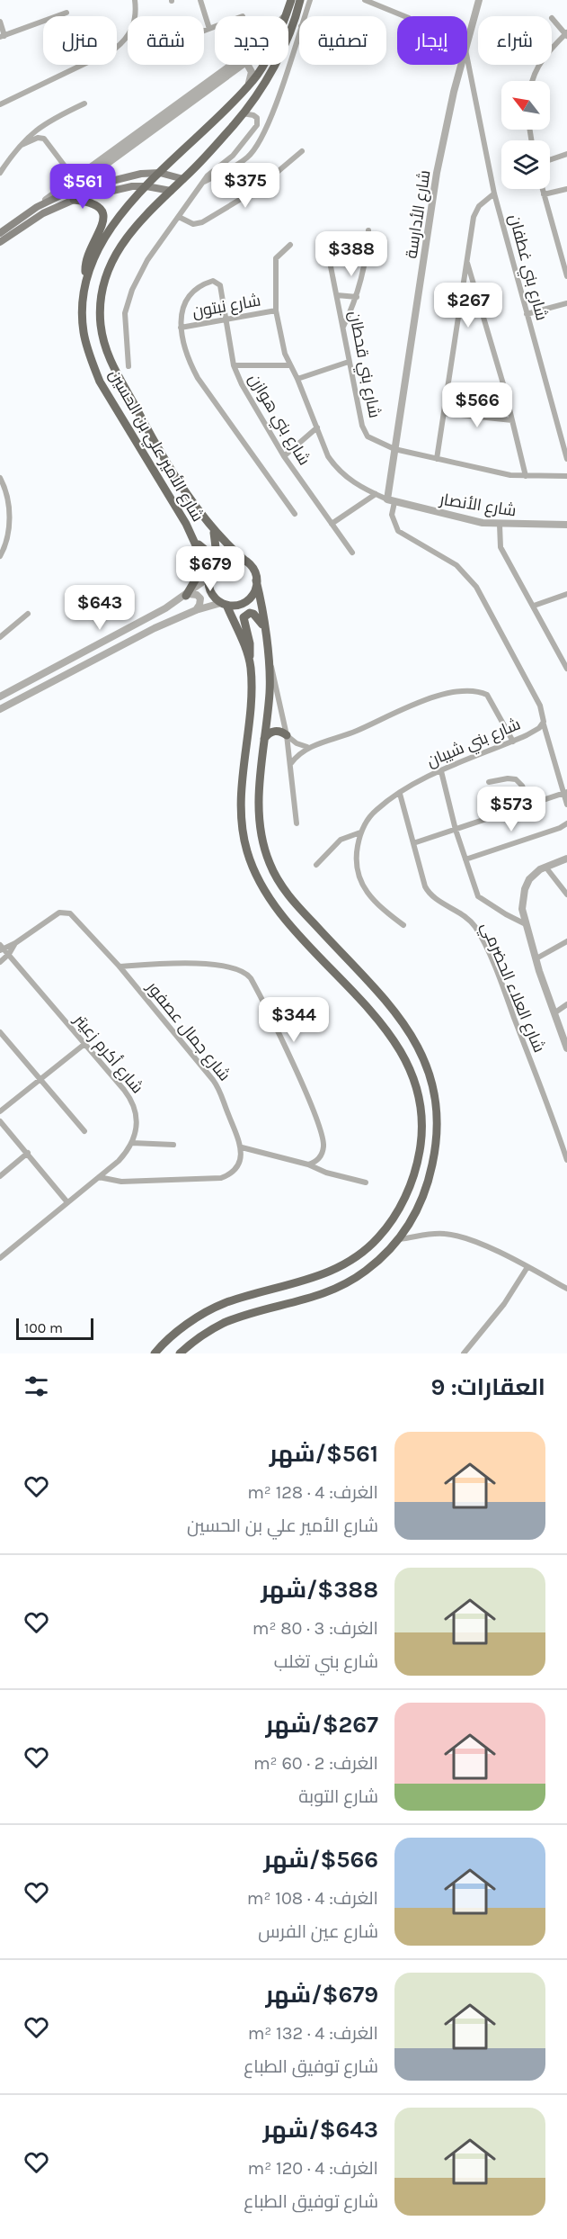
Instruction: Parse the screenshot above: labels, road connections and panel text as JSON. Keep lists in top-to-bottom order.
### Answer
{
  "streets": {
    "main road": ["شارع الأمير علي بن الحسين"],
    "street": [
      "شارع الأدارسة",
      "شارع بني غطفان",
      "شارع نبتون",
      "شارع بني قحطان",
      "شارع بني هوازن",
      "شارع الأنصار",
      "شارع بني شيبان",
      "شارع العلاء الحضرمي",
      "شارع جمال عصفور",
      "شارع أكرم زعيتر"
    ]
  },
  "crossings": [
    ["شارع الأدارسة", "شارع بني قحطان"],
    ["شارع الأدارسة", "شارع الأنصار"],
    ["شارع نبتون", "شارع بني هوازن"],
    ["شارع الأنصار", "شارع بني شيبان"],
    ["شارع بني شيبان", "شارع العلاء الحضرمي"]
  ],
  "scale_bar": "100 m",
  "north": "top left",
  "page": {
    "chip": [
      "شراء",
      "إيجار",
      "تصفية",
      "جديد",
      "شقة",
      "منزل"
    ],
    "price": [
      "$375",
      "$561",
      "$388",
      "$267",
      "$566",
      "$679",
      "$643",
      "$573",
      "$344"
    ],
    "scale": "100 m",
    "heading": "العقارات: 9",
    "list": [
      {
        "name": "$561/شهر",
        "note": "الغرف: 4 · 128 m² · شارع الأمير علي بن الحسين"
      },
      {
        "name": "$388/شهر",
        "note": "الغرف: 3 · 80 m² · شارع بني تغلب"
      },
      {
        "name": "$267/شهر",
        "note": "الغرف: 2 · 60 m² · شارع التوبة"
      },
      {
        "name": "$566/شهر",
        "note": "الغرف: 4 · 108 m² · شارع عين الفرس"
      },
      {
        "name": "$679/شهر",
        "note": "الغرف: 4 · 132 m² · شارع توفيق الطباع"
      },
      {
        "name": "$643/شهر",
        "note": "الغرف: 4 · 120 m² · شارع توفيق الطباع"
      }
    ]
  }
}
